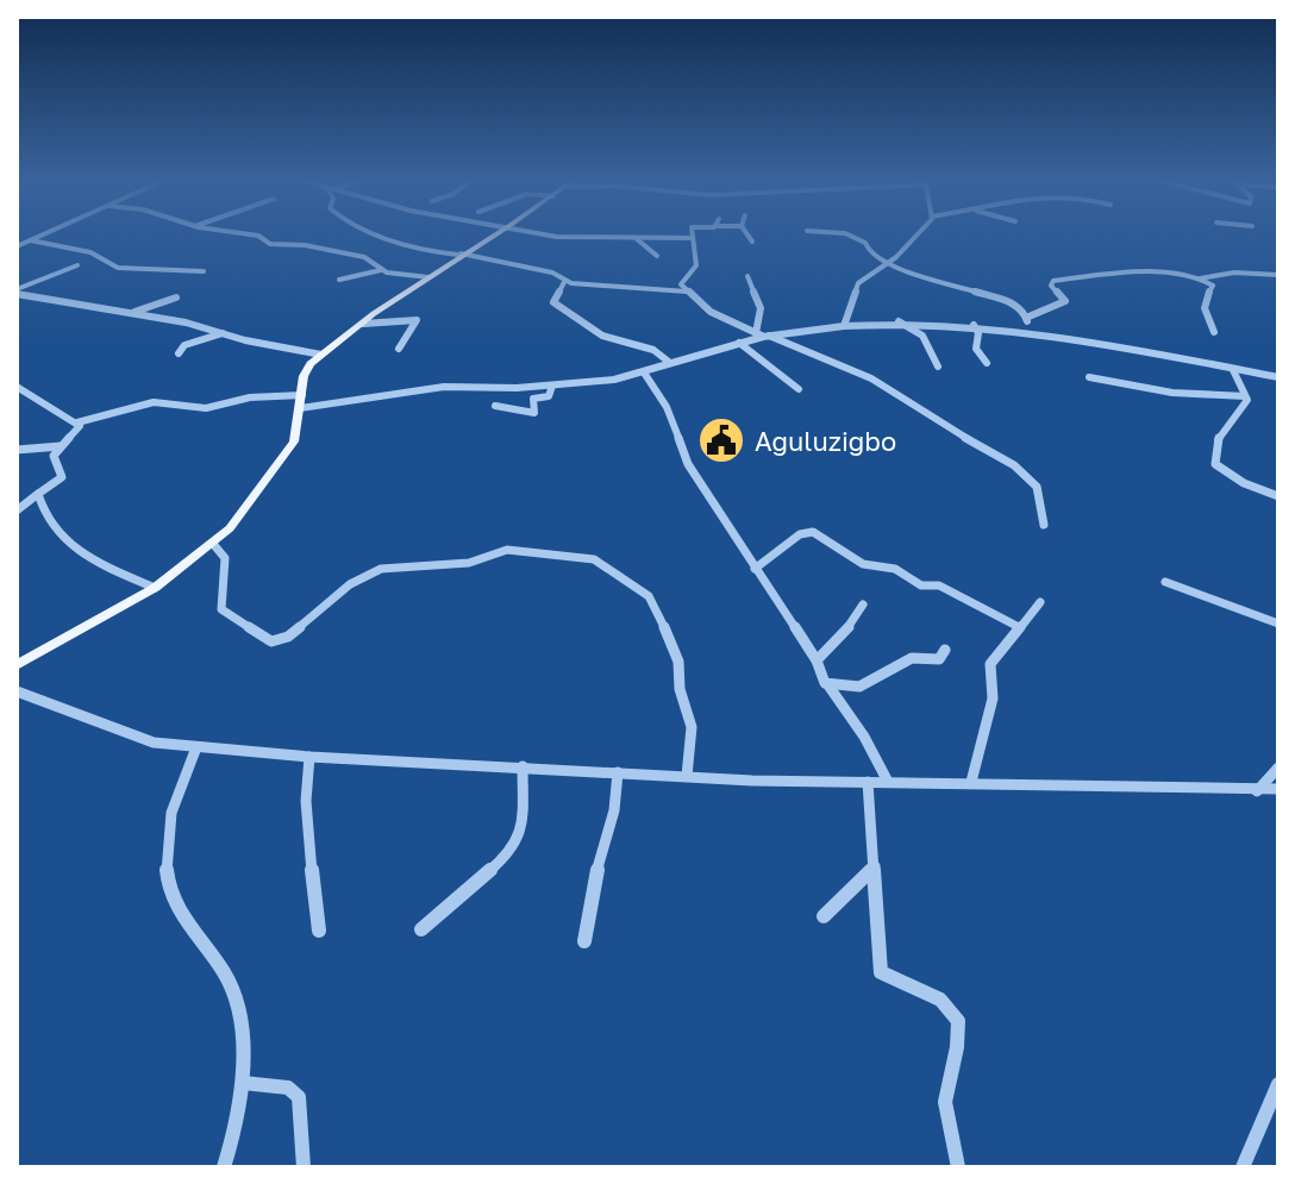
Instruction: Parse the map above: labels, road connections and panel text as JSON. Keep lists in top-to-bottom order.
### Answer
{
  "places": {
    "public building": ["Aguluzigbo"]
  }
}
